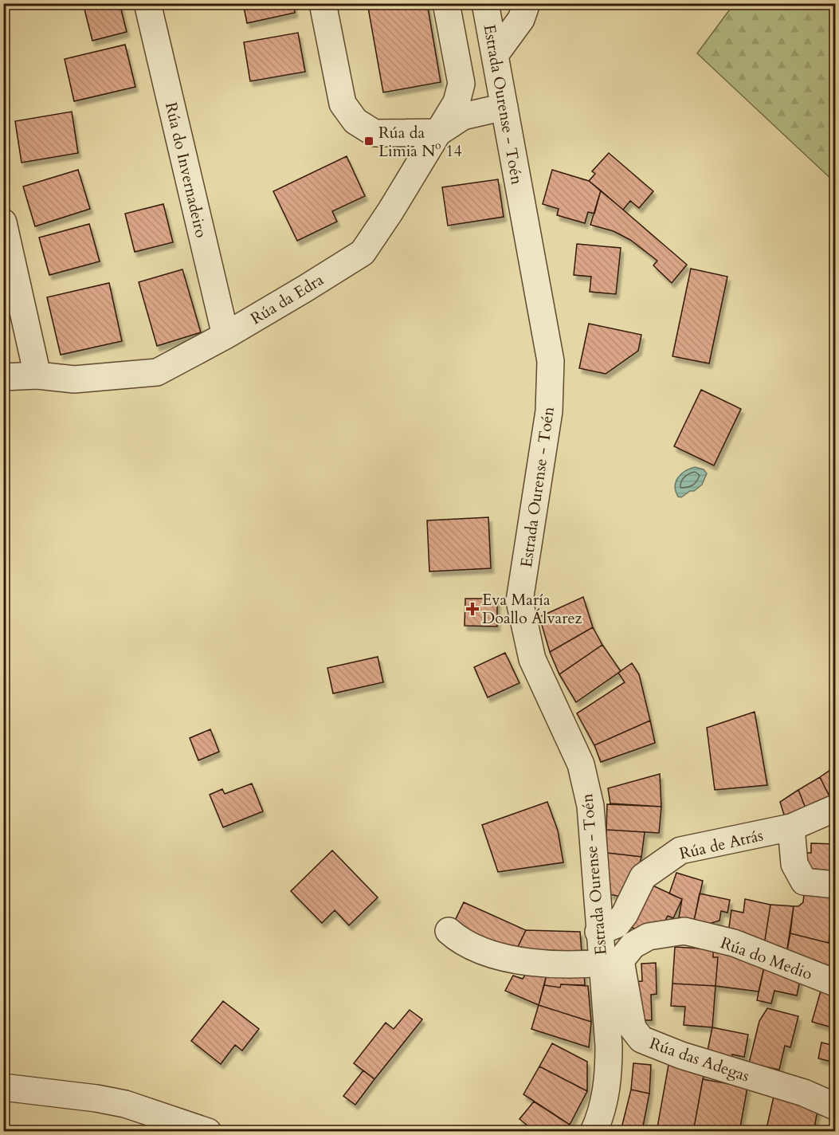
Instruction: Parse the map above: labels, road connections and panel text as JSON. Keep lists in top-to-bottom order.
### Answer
{
  "streets": {
    "street": [
      "Estrada Ourense - Toén",
      "Rúa do Invernadeiro",
      "Rúa da Edra",
      "Rúa de Atrás",
      "Rúa do Medio",
      "Rúa das Adegas"
    ]
  },
  "crossings": [
    ["Estrada Ourense - Toén", "Rúa da Edra"],
    ["Estrada Ourense - Toén", "Rúa de Atrás"],
    ["Estrada Ourense - Toén", "Rúa do Medio"],
    ["Estrada Ourense - Toén", "Rúa das Adegas"],
    ["Rúa do Invernadeiro", "Rúa da Edra"],
    ["Rúa do Medio", "Rúa das Adegas"]
  ],
  "places": {
    "transit": ["Rúa da Limia Nº 14"],
    "health": ["Eva María Doallo Álvarez"]
  }
}
